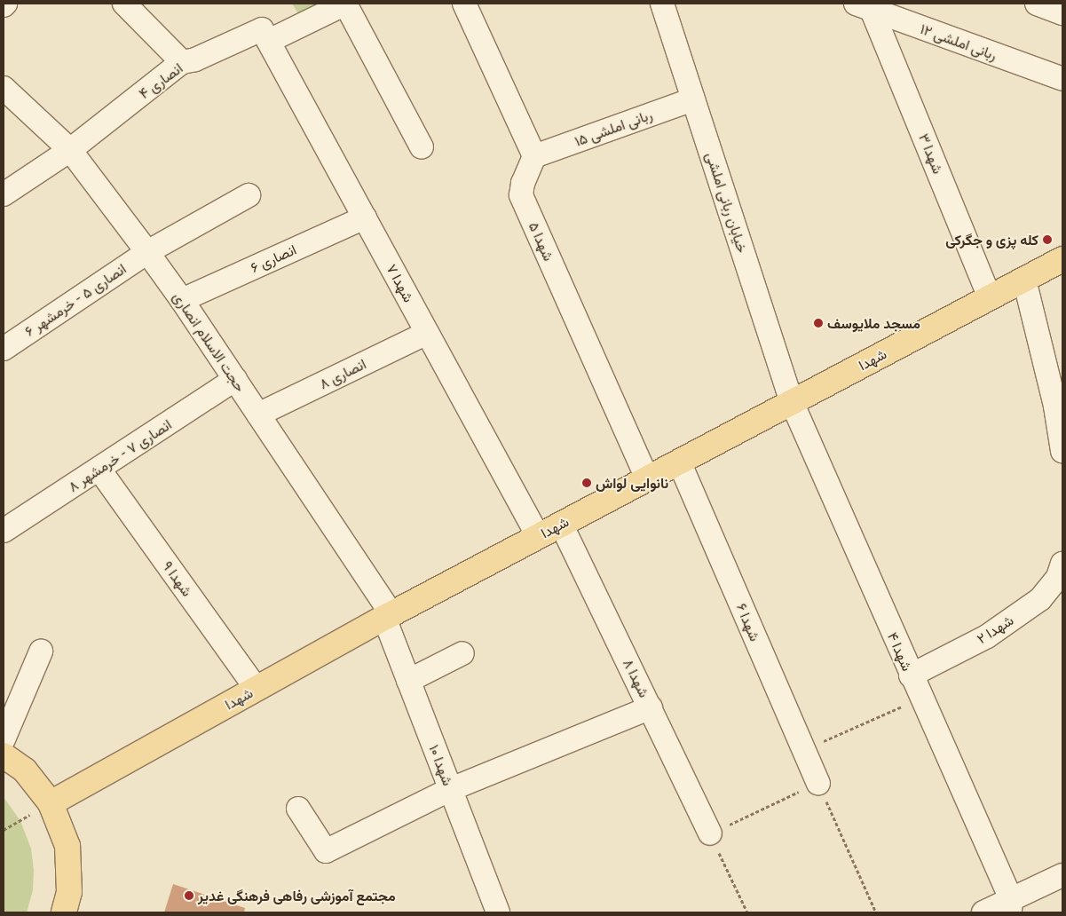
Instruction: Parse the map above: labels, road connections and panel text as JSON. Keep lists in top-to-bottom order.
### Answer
{
  "streets": {
    "main road": ["شهدا"],
    "street": [
      "ربانی املشی ۱۲",
      "انصاری ۴",
      "ربانی املشی ۱۵",
      "شهدا ۳",
      "خیابان ربانی املشی",
      "شهدا ۵",
      "انصاری ۶",
      "شهدا ۷",
      "انصاری ۵ - خرمشهر ۶",
      "حجت الاسلام انصاری",
      "انصاری ۸",
      "انصاری ۷ - خرمشهر ۸",
      "شهدا ۹",
      "شهدا ۶",
      "شهدا ۲",
      "شهدا ۴",
      "شهدا ۸",
      "شهدا ۱۰"
    ]
  },
  "crossings": [
    ["ربانی املشی ۱۲", "شهدا ۳"],
    ["انصاری ۴", "شهدا ۷"],
    ["انصاری ۴", "حجت الاسلام انصاری"],
    ["ربانی املشی ۱۵", "خیابان ربانی املشی"],
    ["ربانی املشی ۱۵", "شهدا ۵"],
    ["شهدا ۳", "شهدا"],
    ["خیابان ربانی املشی", "شهدا"],
    ["خیابان ربانی املشی", "شهدا ۴"],
    ["شهدا ۵", "شهدا"],
    ["انصاری ۶", "شهدا ۷"],
    ["انصاری ۶", "حجت الاسلام انصاری"],
    ["شهدا ۷", "شهدا"],
    ["شهدا ۷", "انصاری ۸"],
    ["انصاری ۵ - خرمشهر ۶", "حجت الاسلام انصاری"],
    ["حجت الاسلام انصاری", "شهدا"],
    ["حجت الاسلام انصاری", "انصاری ۸"],
    ["حجت الاسلام انصاری", "انصاری ۷ - خرمشهر ۸"],
    ["حجت الاسلام انصاری", "شهدا ۱۰"],
    ["شهدا", "شهدا ۹"],
    ["شهدا", "شهدا ۶"],
    ["شهدا", "شهدا ۴"],
    ["شهدا", "شهدا ۸"],
    ["شهدا", "شهدا ۱۰"],
    ["انصاری ۷ - خرمشهر ۸", "شهدا ۹"],
    ["شهدا ۲", "شهدا ۴"]
  ],
  "places": [
    "کله پزی و جگرکی",
    "مسجد ملایوسف",
    "نانوایی لواش",
    "مجتمع آموزشی رفاهی فرهنگی غدیر"
  ]
}
